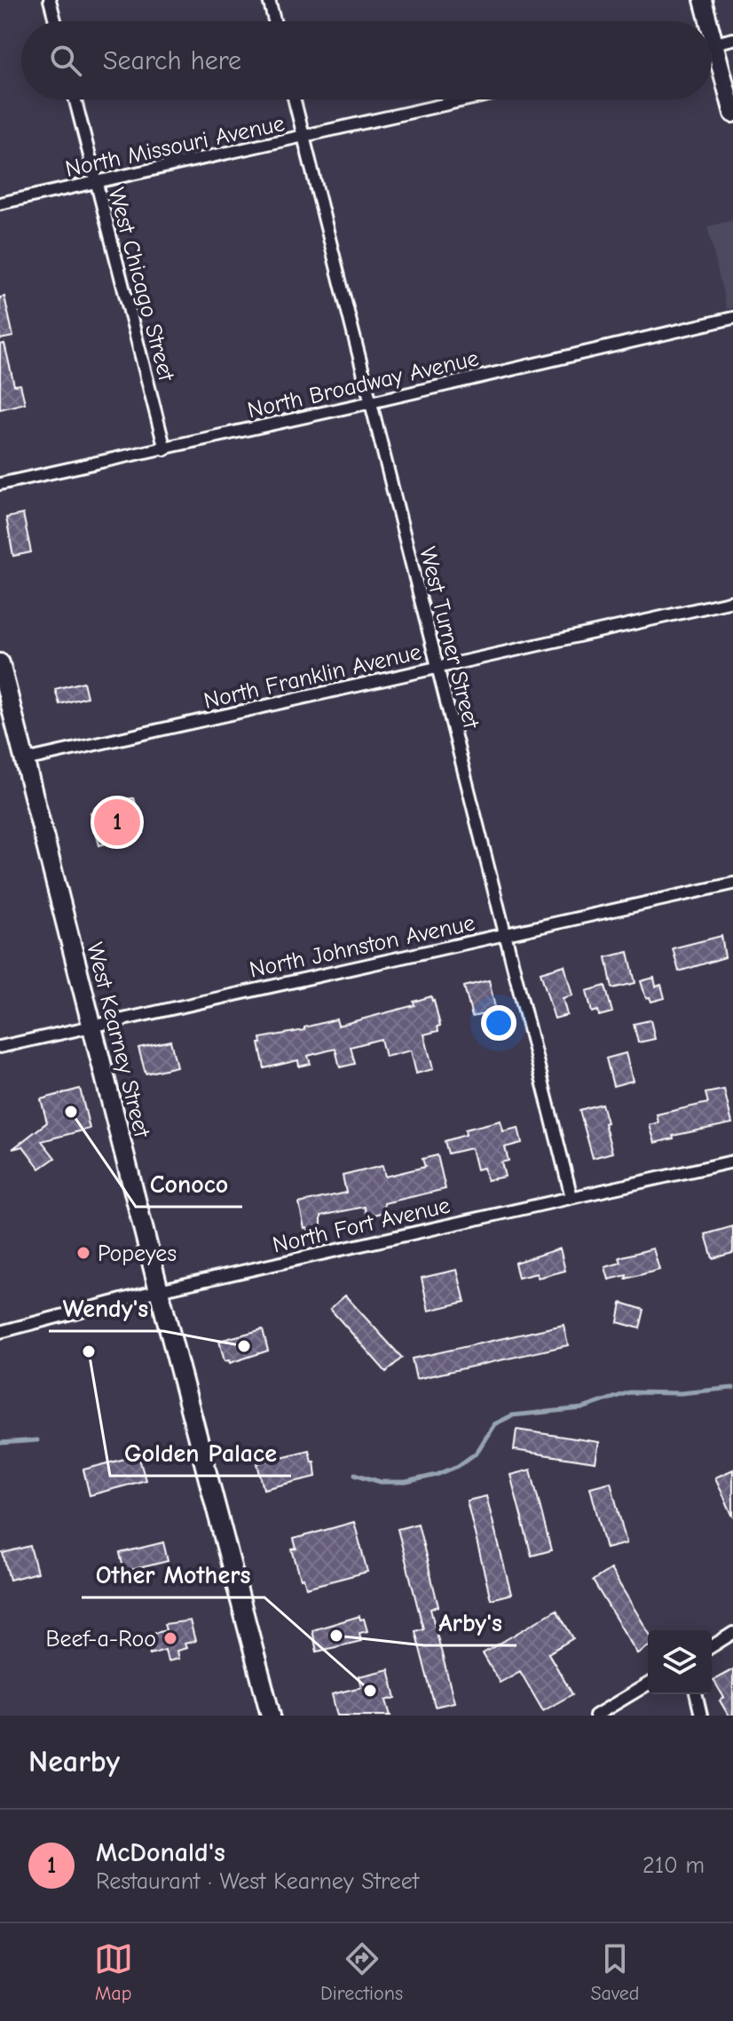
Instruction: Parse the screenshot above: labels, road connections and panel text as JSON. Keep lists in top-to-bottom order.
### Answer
{
  "streets": {
    "main road": ["West Kearney Street"],
    "street": [
      "North Missouri Avenue",
      "West Chicago Street",
      "North Broadway Avenue",
      "West Turner Street",
      "North Franklin Avenue",
      "North Johnston Avenue",
      "North Fort Avenue"
    ]
  },
  "crossings": [
    ["North Missouri Avenue", "West Chicago Street"],
    ["North Missouri Avenue", "West Turner Street"],
    ["West Chicago Street", "North Broadway Avenue"],
    ["North Broadway Avenue", "West Turner Street"],
    ["West Turner Street", "North Franklin Avenue"],
    ["West Turner Street", "North Johnston Avenue"],
    ["West Turner Street", "North Fort Avenue"],
    ["North Franklin Avenue", "West Kearney Street"],
    ["North Johnston Avenue", "West Kearney Street"],
    ["West Kearney Street", "North Fort Avenue"]
  ],
  "places": [
    "Conoco",
    "Popeyes",
    "Wendy's",
    "Golden Palace",
    "Arby's",
    "Beef-a-Roo",
    "Other Mothers"
  ],
  "page": {
    "search": "Search here",
    "pins": "1",
    "heading": "Nearby",
    "list": [
      {
        "mark": "1",
        "name": "McDonald's",
        "note": "Restaurant · West Kearney Street",
        "value": "210 m"
      }
    ],
    "nav": ["Map", "Directions", "Saved"]
  }
}
